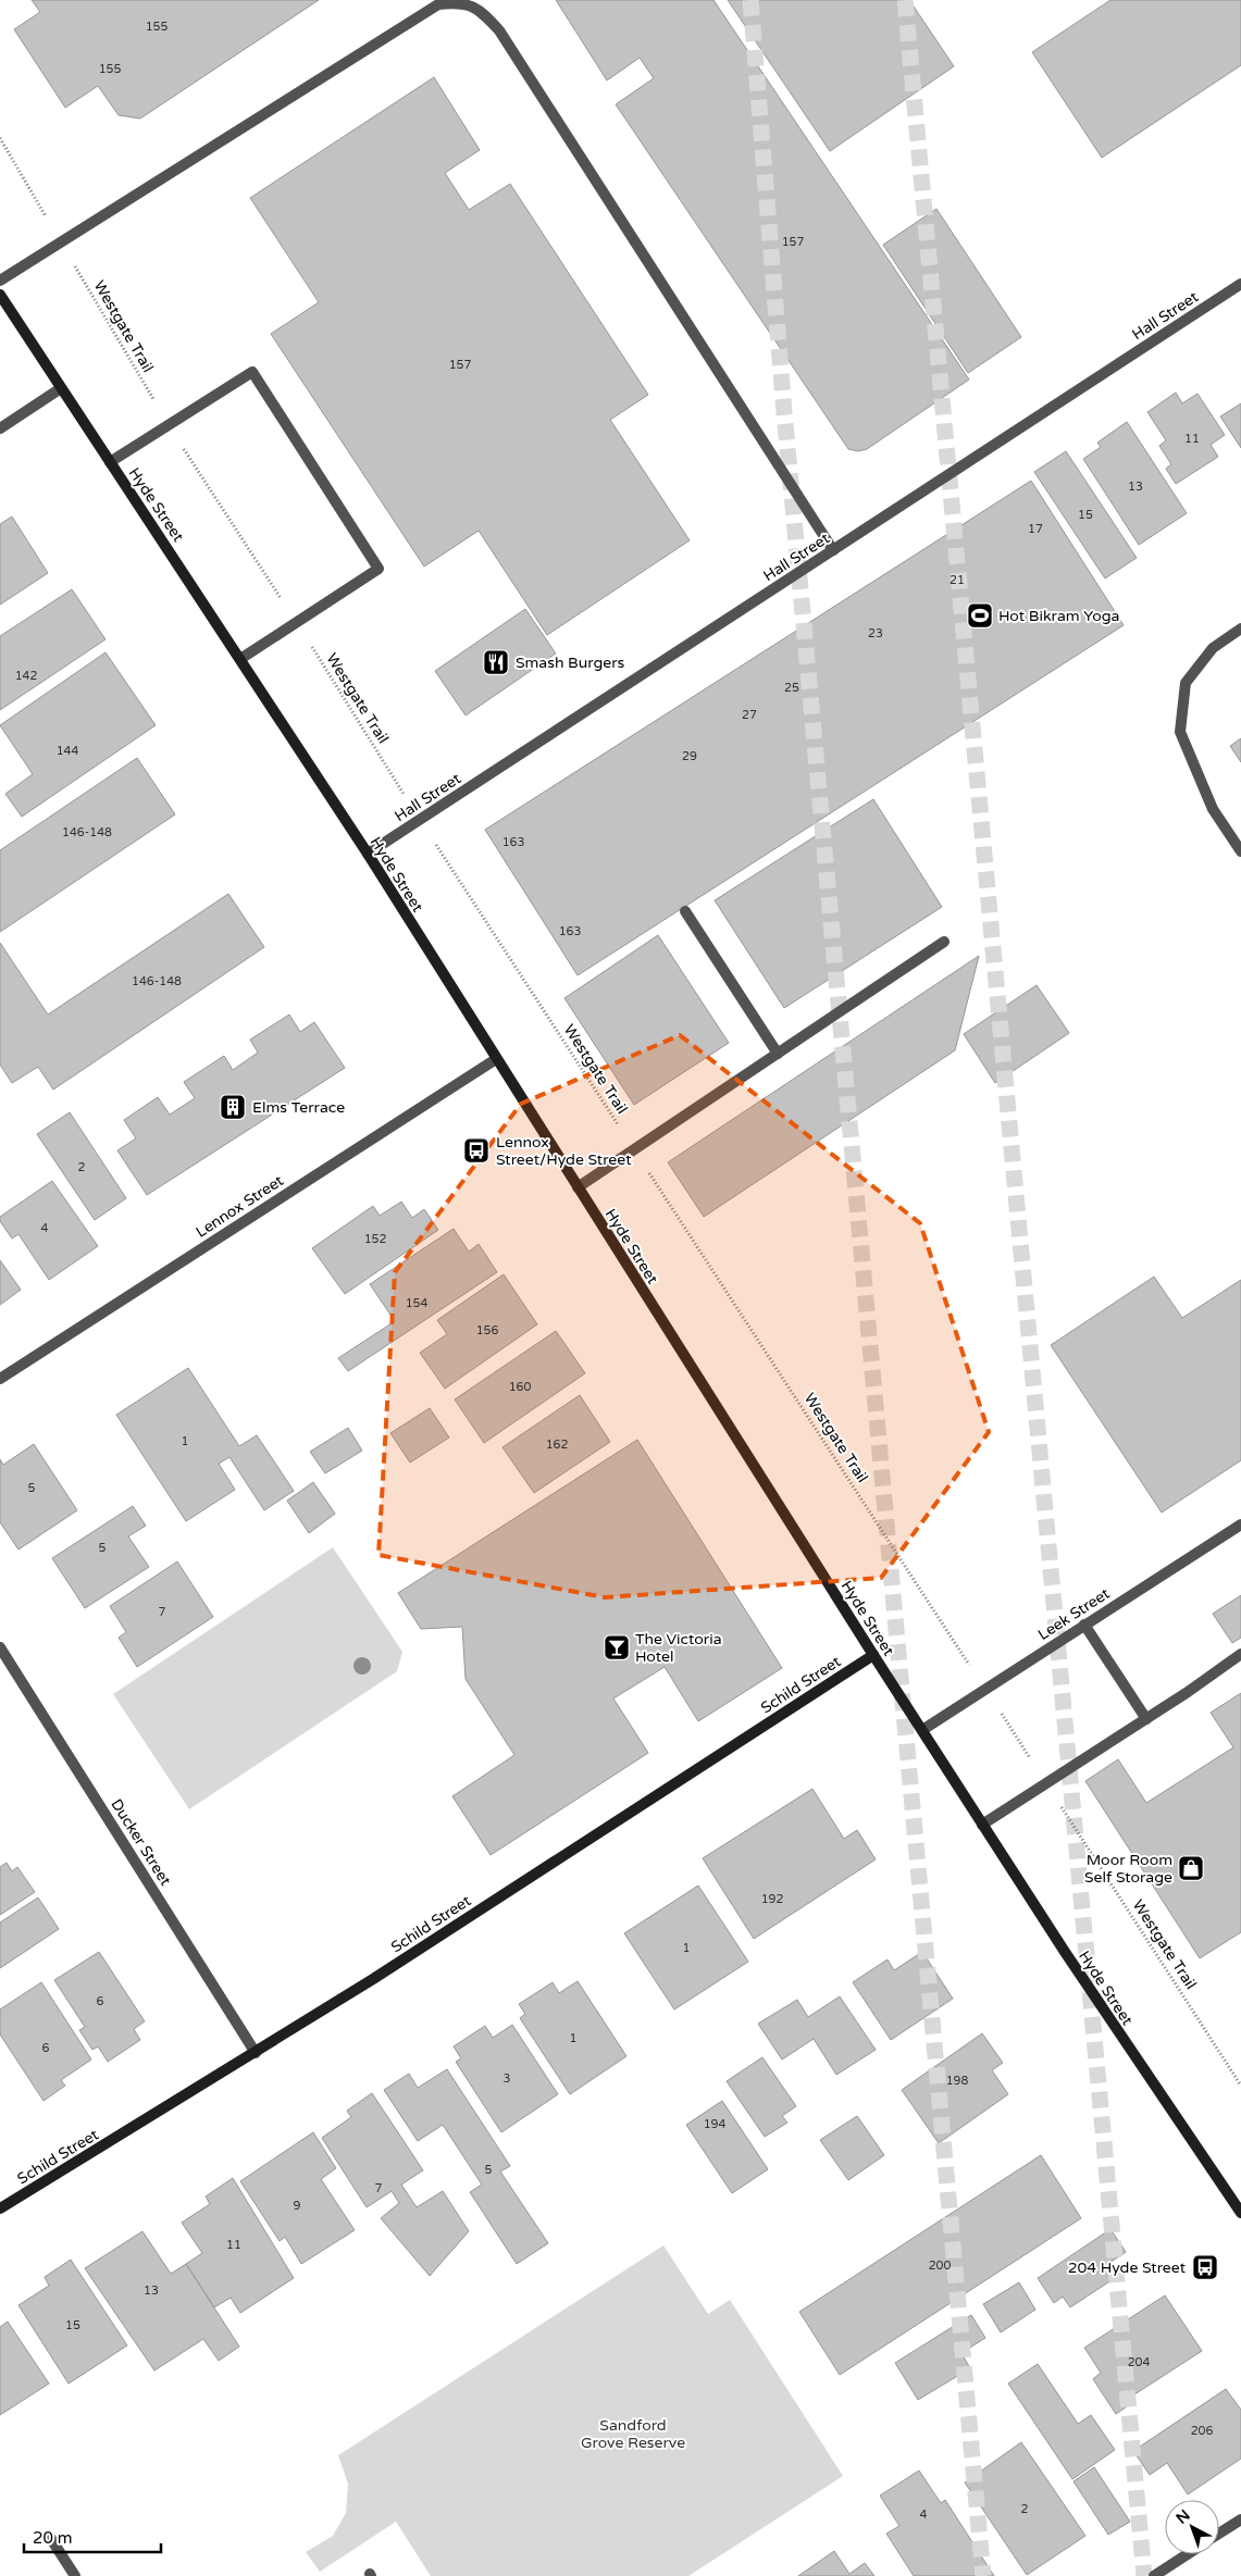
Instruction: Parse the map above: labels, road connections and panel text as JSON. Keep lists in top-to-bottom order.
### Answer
{
  "streets": {
    "street": [
      "Hall Street",
      "Hyde Street",
      "Lennox Street",
      "Leek Street",
      "Schild Street",
      "Ducker Street"
    ],
    "path": ["Westgate Trail"]
  },
  "crossings": [
    ["Hall Street", "Westgate Trail"],
    ["Hall Street", "Hyde Street"],
    ["Westgate Trail", "Leek Street"],
    ["Hyde Street", "Lennox Street"],
    ["Hyde Street", "Leek Street"],
    ["Hyde Street", "Schild Street"],
    ["Schild Street", "Ducker Street"]
  ],
  "parks": ["Sandford Grove Reserve"],
  "places": {
    "sports": ["Hot Bikram Yoga"],
    "restaurant": ["Smash Burgers"],
    "building": ["Elms Terrace"],
    "bus stop": ["Lennox Street/Hyde Street", "204 Hyde Street"],
    "bar": ["The Victoria Hotel"],
    "shop": ["Moor Room Self Storage"]
  },
  "house_numbers": [
    "155",
    "155",
    "157",
    "157",
    "11",
    "13",
    "15",
    "17",
    "21",
    "23",
    "142",
    "25",
    "27",
    "144",
    "29",
    "146-148",
    "163",
    "163",
    "146-148",
    "2",
    "4",
    "152",
    "154",
    "156",
    "160",
    "1",
    "162",
    "5",
    "5",
    "7",
    "192",
    "1",
    "6",
    "1",
    "6",
    "3",
    "198",
    "194",
    "5",
    "7",
    "9",
    "11",
    "200",
    "13",
    "15",
    "204",
    "206",
    "2",
    "4"
  ],
  "scale_bar": "20 m",
  "north": "top left"
}
